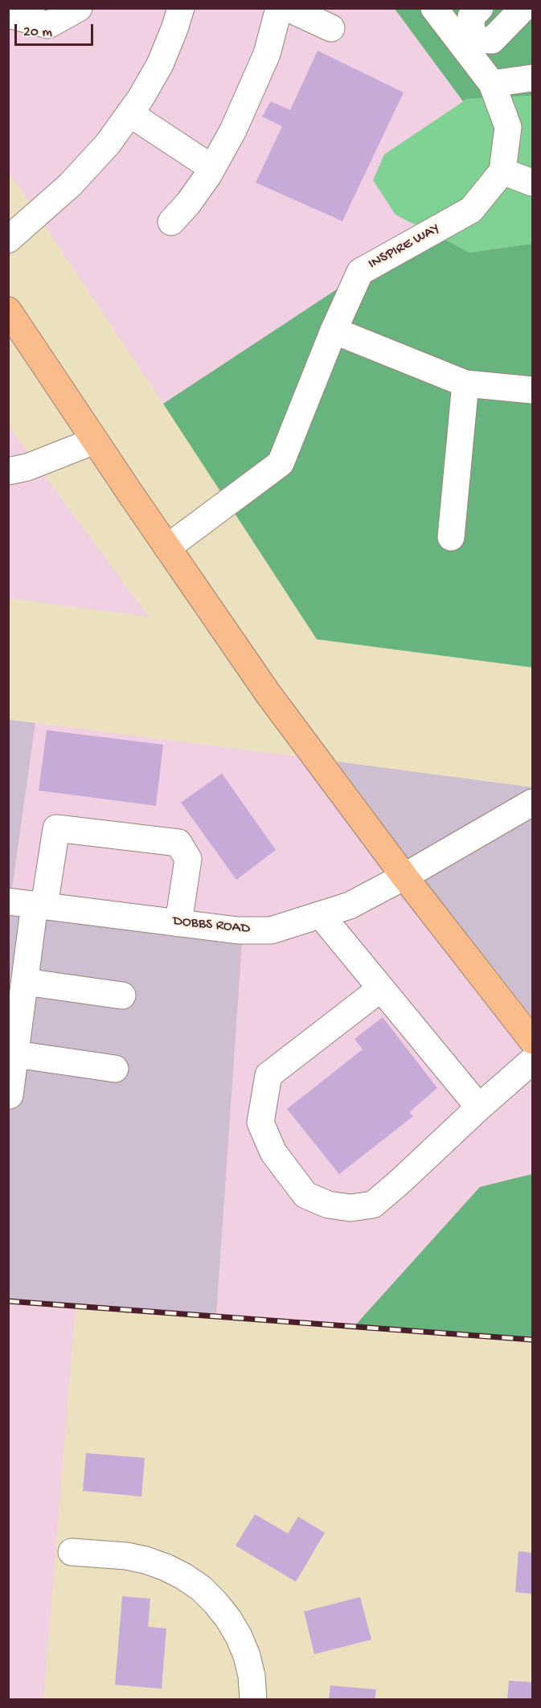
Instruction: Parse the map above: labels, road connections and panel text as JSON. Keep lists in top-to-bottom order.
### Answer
{
  "streets": {
    "street": ["INSPIRE WAY", "DOBBS ROAD"]
  },
  "scale_bar": "20 m"
}
